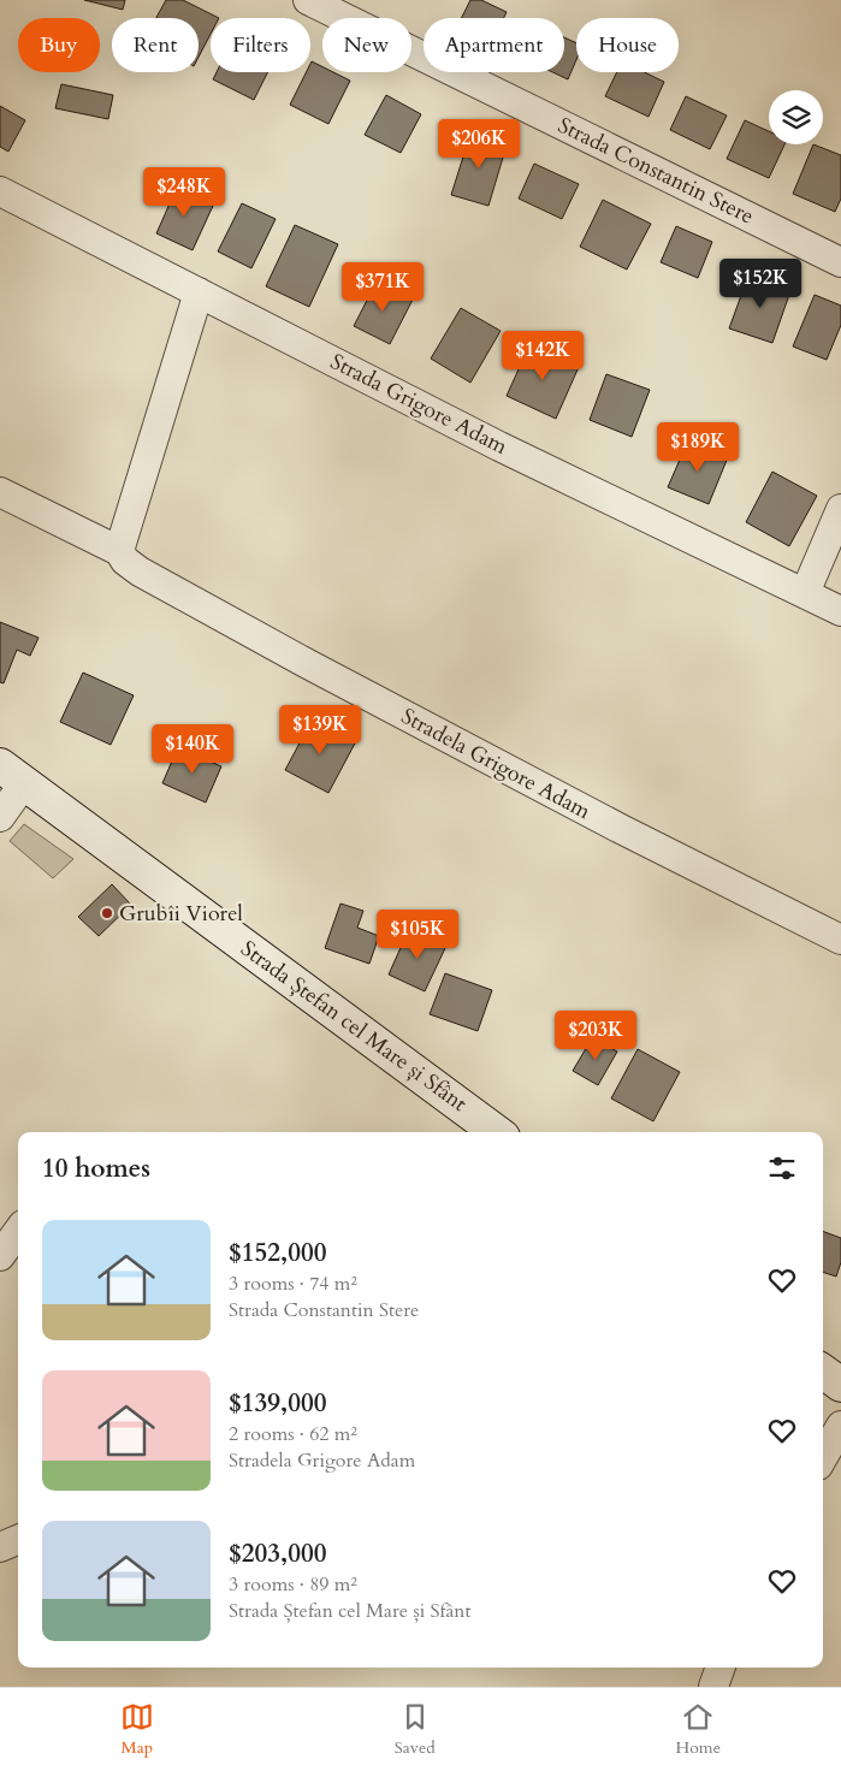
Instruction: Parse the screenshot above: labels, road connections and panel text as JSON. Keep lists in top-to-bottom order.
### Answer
{
  "streets": {
    "main road": ["Strada Ștefan cel Mare și Sfânt"],
    "street": ["Strada Constantin Stere", "Strada Grigore Adam", "Stradela Grigore Adam"]
  },
  "places": ["Grubîi Viorel"],
  "page": {
    "chip": [
      "Buy",
      "Rent",
      "Filters",
      "New",
      "Apartment",
      "House"
    ],
    "price": [
      "$206K",
      "$248K",
      "$152K",
      "$371K",
      "$142K",
      "$189K",
      "$139K",
      "$140K",
      "$105K",
      "$203K"
    ],
    "heading": "10 homes",
    "list": [
      {
        "name": "$152,000",
        "note": "3 rooms · 74 m² · Strada Constantin Stere"
      },
      {
        "name": "$139,000",
        "note": "2 rooms · 62 m² · Stradela Grigore Adam"
      },
      {
        "name": "$203,000",
        "note": "3 rooms · 89 m² · Strada Ștefan cel Mare și Sfânt"
      }
    ],
    "tabs": ["Map", "Saved", "Home"]
  }
}
